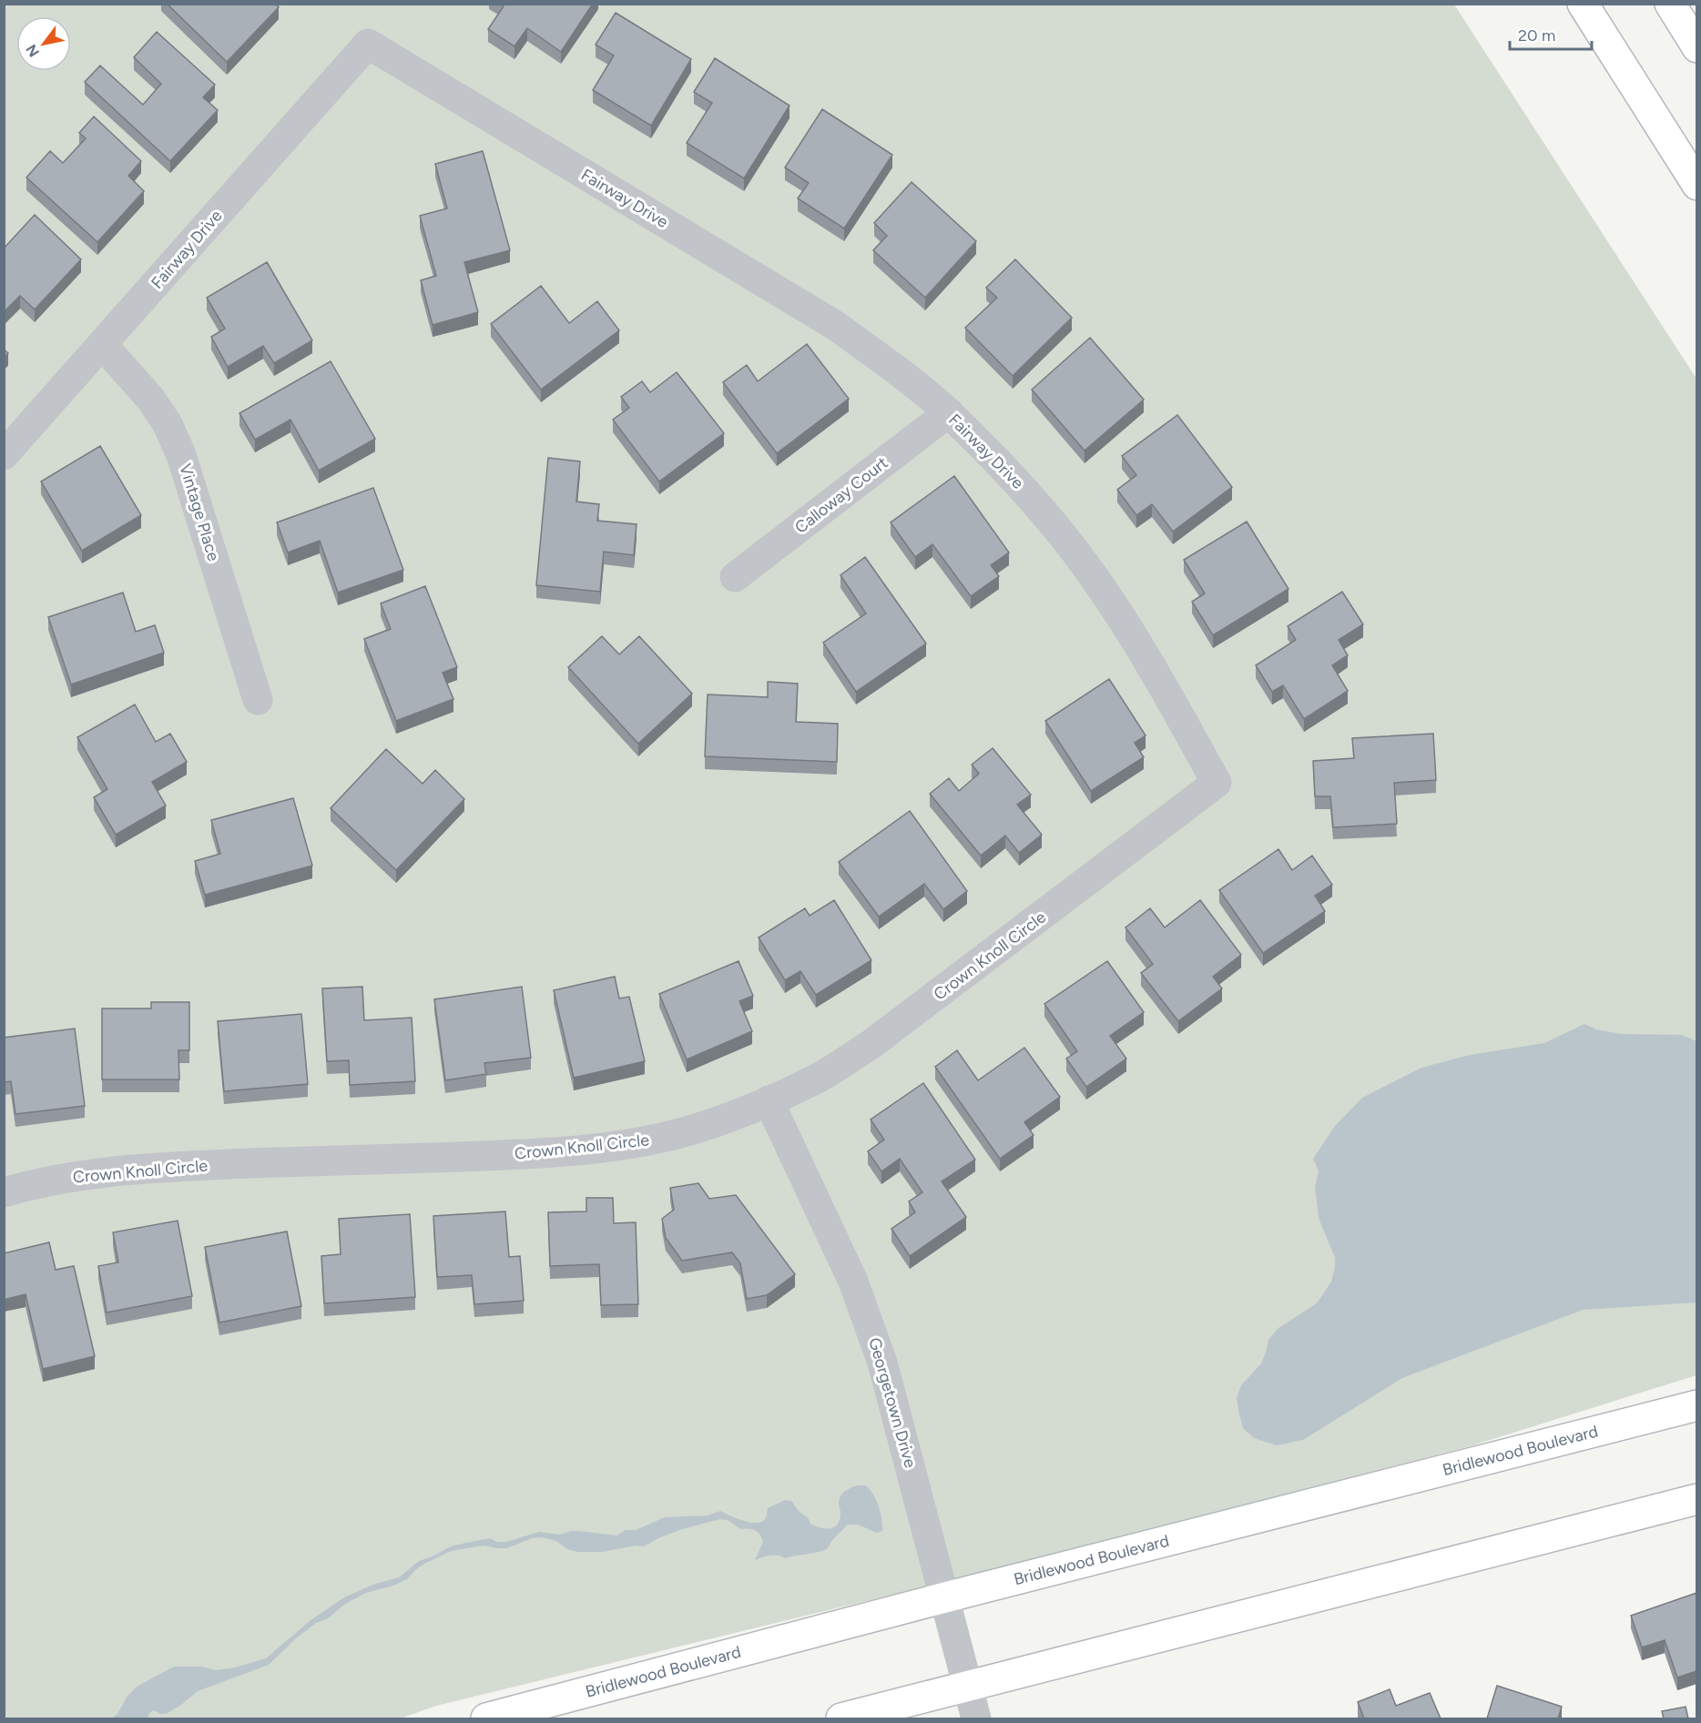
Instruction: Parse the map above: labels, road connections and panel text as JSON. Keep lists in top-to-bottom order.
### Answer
{
  "streets": {
    "main road": ["Bridlewood Boulevard"],
    "street": [
      "Fairway Drive",
      "Calloway Court",
      "Vintage Place",
      "Crown Knoll Circle",
      "Georgetown Drive"
    ]
  },
  "crossings": [
    ["Fairway Drive", "Calloway Court"],
    ["Fairway Drive", "Vintage Place"],
    ["Fairway Drive", "Crown Knoll Circle"],
    ["Crown Knoll Circle", "Georgetown Drive"],
    ["Georgetown Drive", "Bridlewood Boulevard"]
  ],
  "scale_bar": "20 m",
  "north": "bottom left"
}
